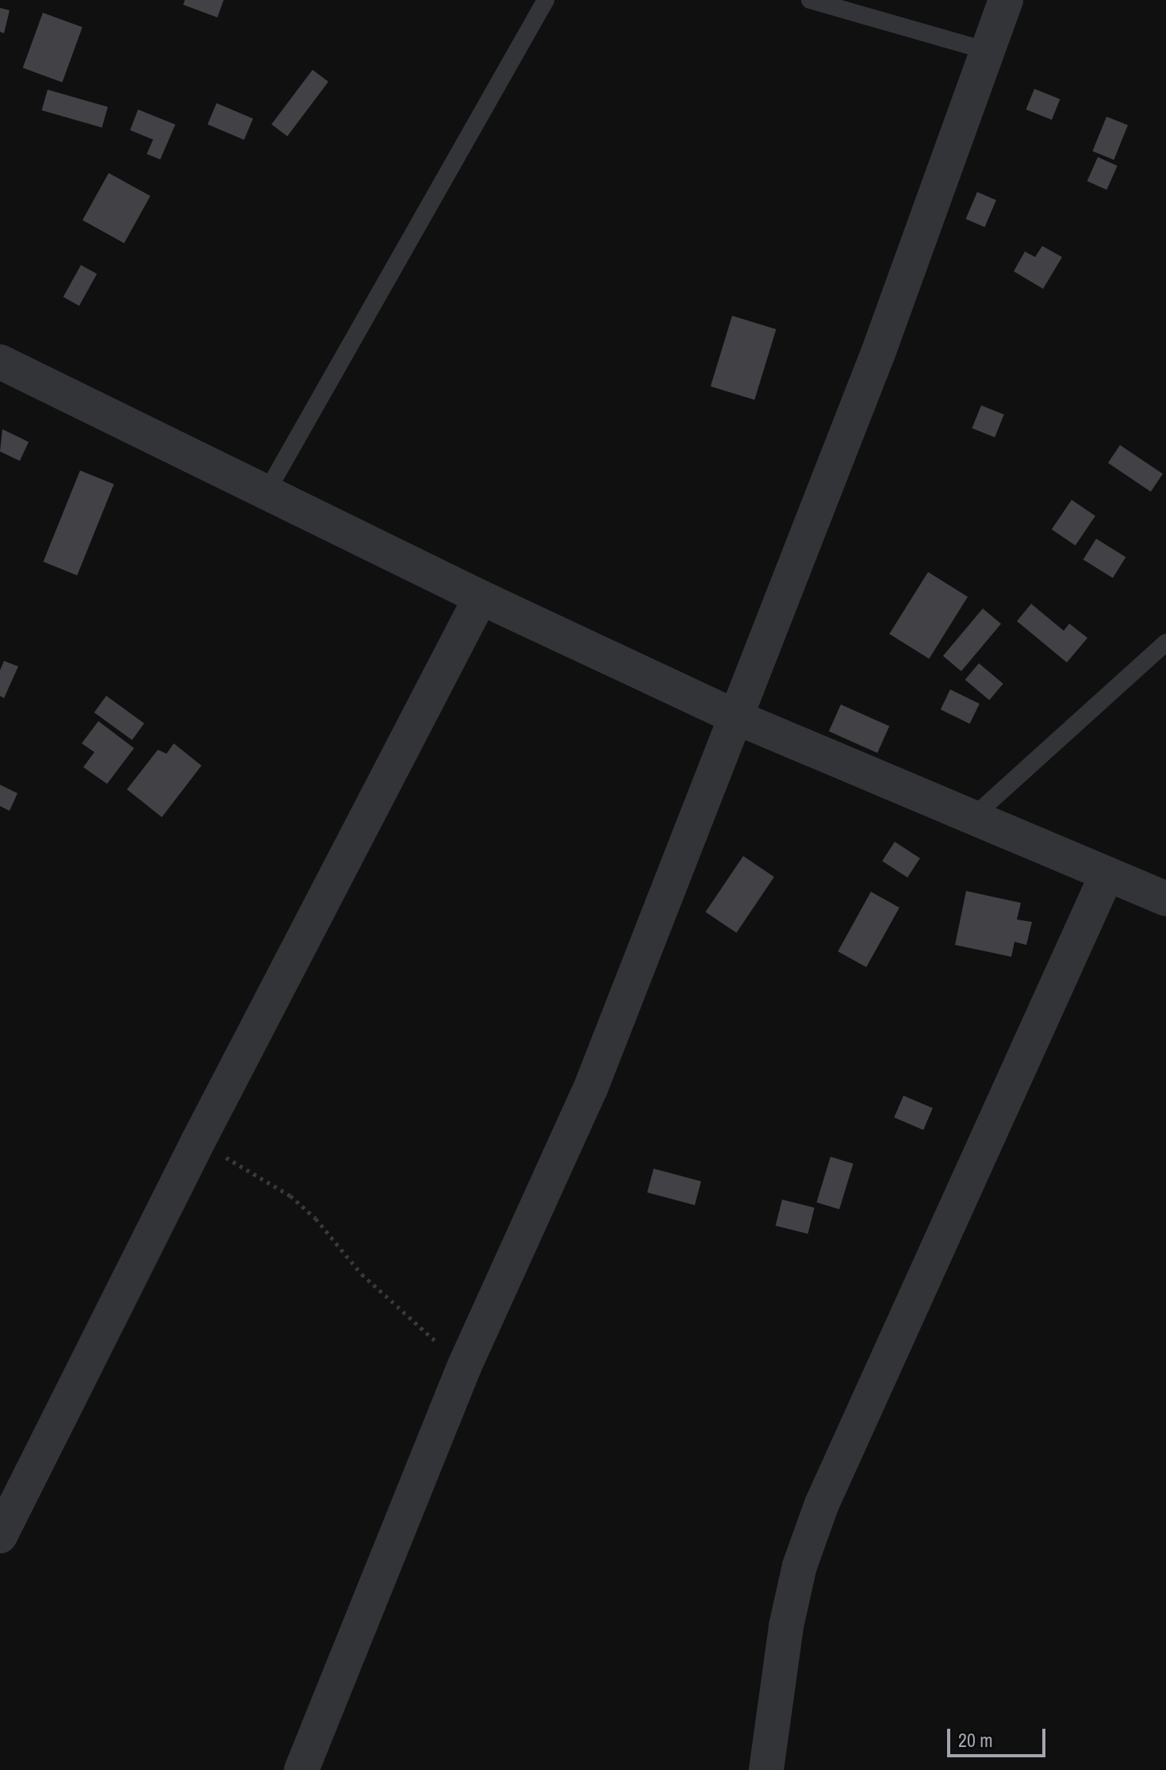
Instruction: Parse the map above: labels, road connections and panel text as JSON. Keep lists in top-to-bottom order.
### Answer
{
  "scale_bar": "20 m"
}
